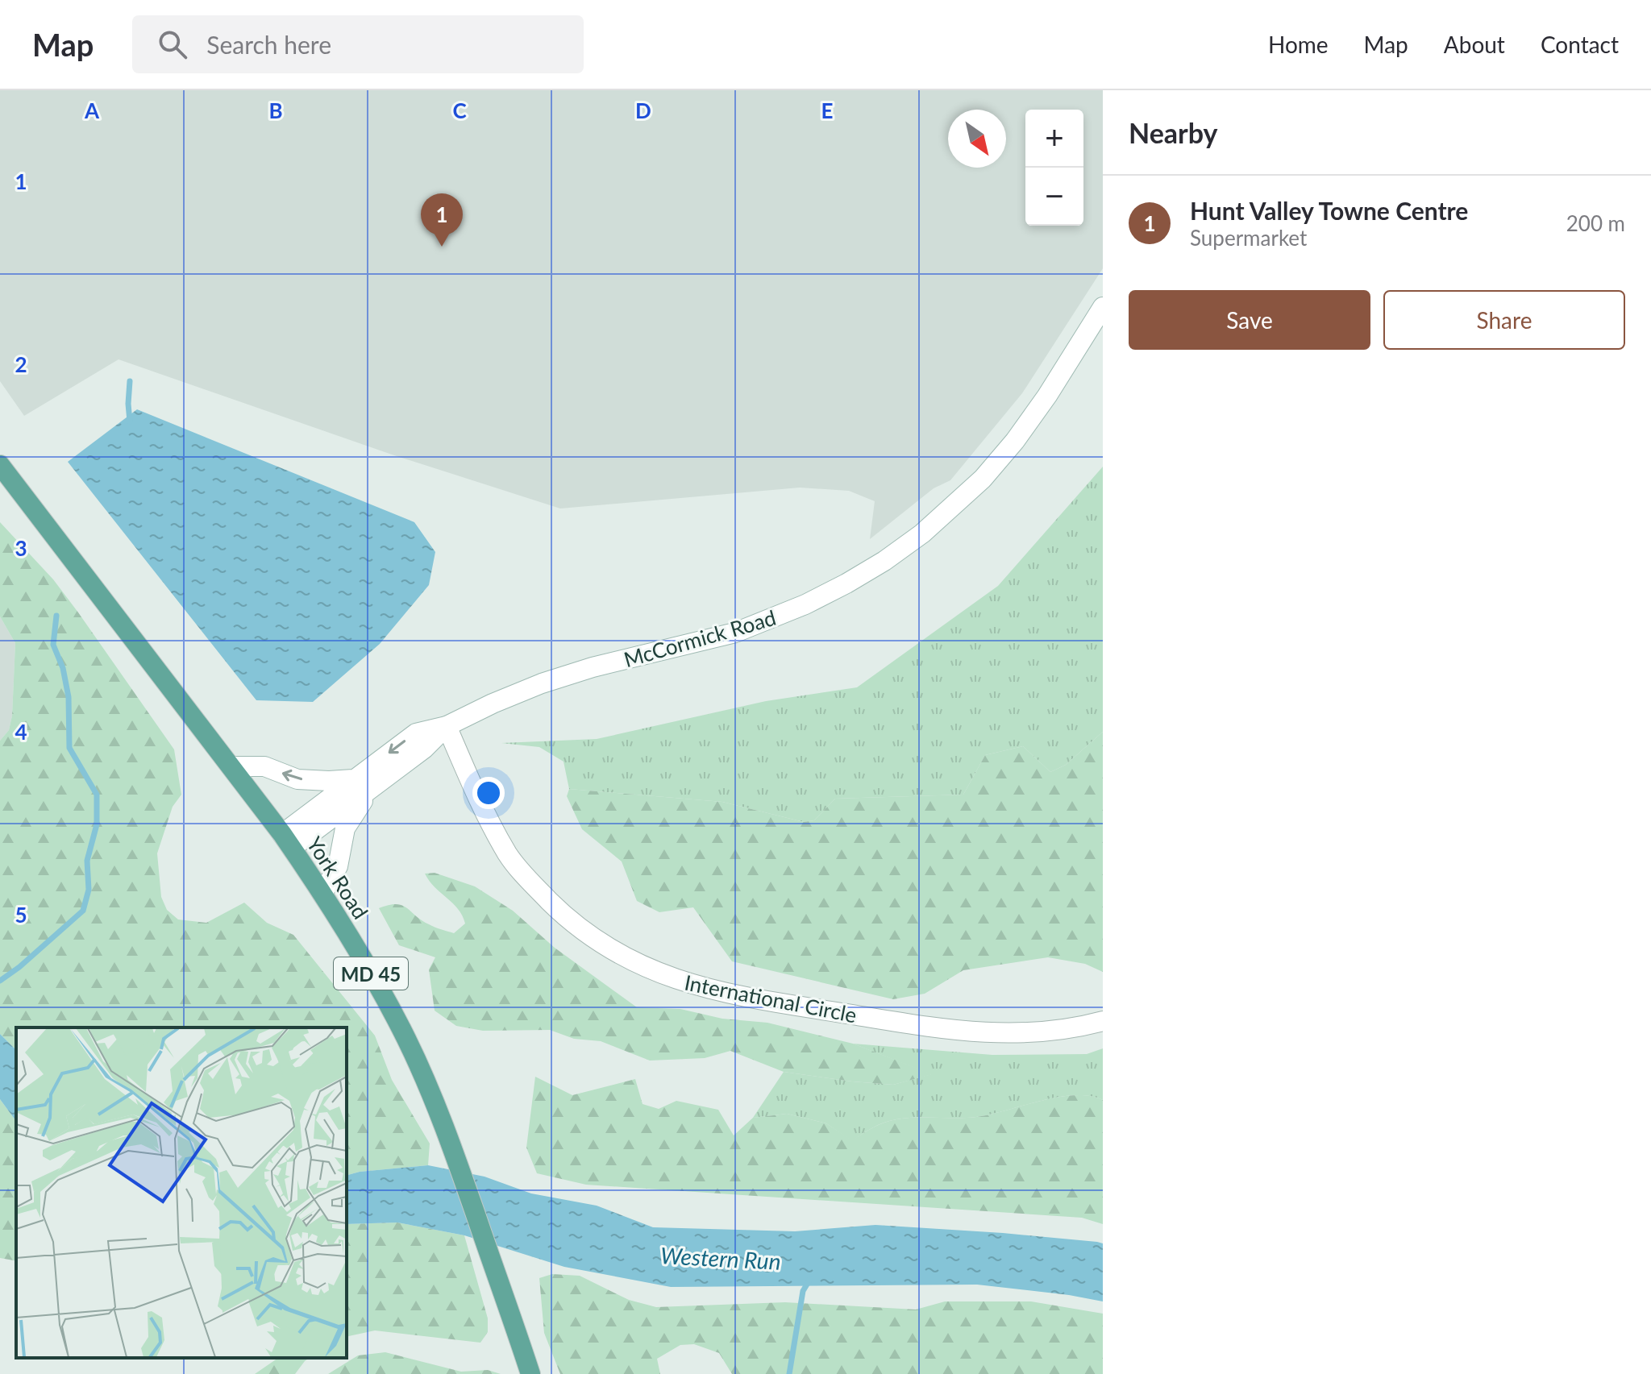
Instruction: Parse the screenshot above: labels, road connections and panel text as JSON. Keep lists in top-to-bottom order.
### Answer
{
  "streets": {
    "main road": [
      "McCormick Road",
      "York Road",
      "MD 45",
      "International Circle"
    ]
  },
  "crossings": [
    ["McCormick Road", "York Road"],
    ["McCormick Road", "International Circle"]
  ],
  "water": ["Western Run"],
  "north": "bottom right",
  "page": {
    "header": "Map",
    "search": "Search here",
    "nav": [
      "Home",
      "Map",
      "About",
      "Contact"
    ],
    "heading": "Nearby",
    "map_buttons": ["+", "−"],
    "list": [
      {
        "mark": "1",
        "name": "Hunt Valley Towne Centre",
        "note": "Supermarket",
        "value": "200 m"
      }
    ],
    "pins": "1",
    "buttons": ["Save", "Share"]
  },
  "grid": {
    "columns": [
      "A",
      "B",
      "C",
      "D",
      "E"
    ],
    "rows": [
      "1",
      "2",
      "3",
      "4",
      "5"
    ]
  }
}
